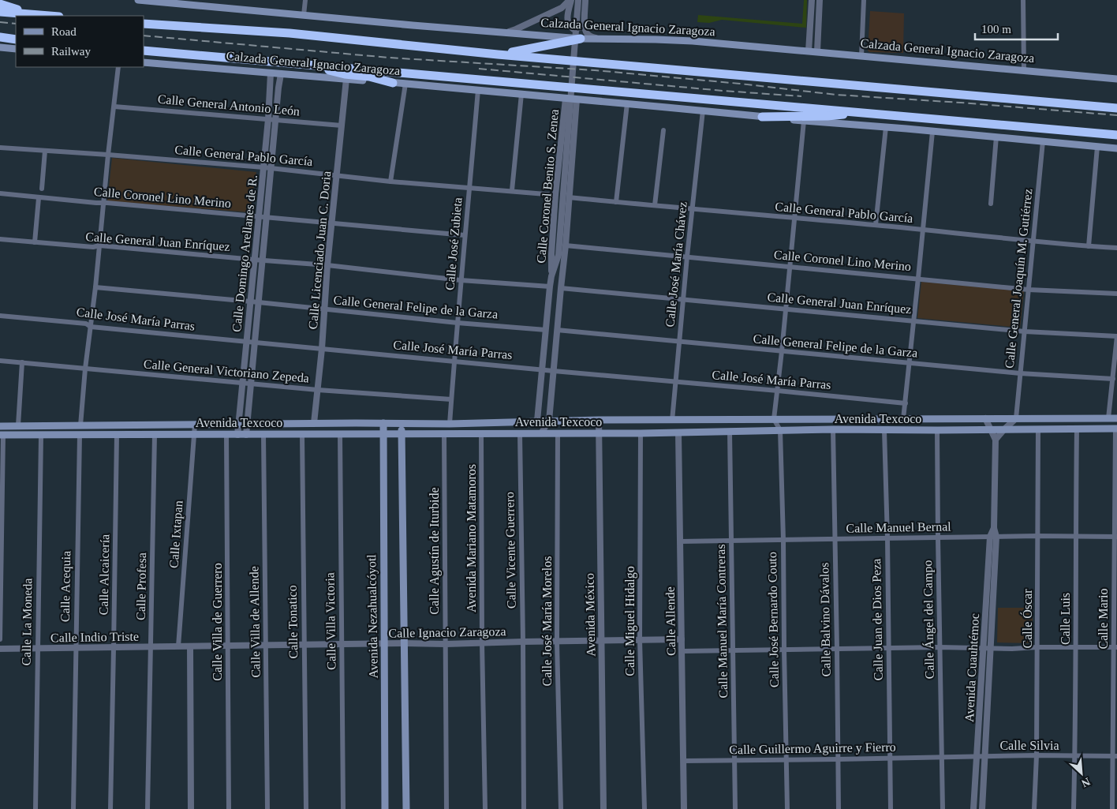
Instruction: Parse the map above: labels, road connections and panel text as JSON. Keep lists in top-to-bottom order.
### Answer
{
  "streets": {
    "highway": ["Calzada General Ignacio Zaragoza"],
    "main road": ["Avenida Texcoco", "Avenida Nezahualcóyotl"],
    "street": [
      "Calle General Antonio León",
      "Calle General Pablo García",
      "Calle Coronel Benito S. Zenea",
      "Calle Coronel Lino Merino",
      "Calle General Juan Enríquez",
      "Calle José Zubieta",
      "Calle Licenciado Juan C. Doria",
      "Calle Domingo Arellanes de R.",
      "Calle José María Chávez",
      "Calle General Joaquín M. Gutiérrez",
      "Calle General Felipe de la Garza",
      "Calle José María Parras",
      "Calle General Victoriano Zepeda",
      "Calle Manuel Bernal",
      "Calle Ixtapan",
      "Avenida Mariano Matamoros",
      "Calle Vicente Guerrero",
      "Calle Agustín de Iturbide",
      "Calle Alcaicería",
      "Calle Acequia",
      "Calle Profesa",
      "Avenida México",
      "Calle Óscar",
      "Calle Luis",
      "Calle Mario",
      "Calle José Bernardo Couto",
      "Calle Balvino Dávalos",
      "Calle Juan de Dios Peza",
      "Calle Ángel del Campo",
      "Calle Villa Victoria",
      "Calle José María Morelos",
      "Calle Miguel Hidalgo",
      "Calle Allende",
      "Calle Manuel María Contreras",
      "Calle La Moneda",
      "Calle Villa de Guerrero",
      "Calle Villa de Allende",
      "Calle Tonatico",
      "Calle Ignacio Zaragoza",
      "Calle Indio Triste",
      "Avenida Cuauhtémoc",
      "Calle Silvia",
      "Calle Guillermo Aguirre y Fierro"
    ]
  },
  "crossings": [
    ["Calzada General Ignacio Zaragoza", "Calle Coronel Benito S. Zenea"],
    ["Calzada General Ignacio Zaragoza", "Calle José Zubieta"],
    ["Calzada General Ignacio Zaragoza", "Calle Licenciado Juan C. Doria"],
    ["Calzada General Ignacio Zaragoza", "Calle Domingo Arellanes de R."],
    ["Calzada General Ignacio Zaragoza", "Calle José María Chávez"],
    ["Calzada General Ignacio Zaragoza", "Calle General Joaquín M. Gutiérrez"],
    ["Calle General Antonio León", "Calle Licenciado Juan C. Doria"],
    ["Calle General Antonio León", "Calle Domingo Arellanes de R."],
    ["Calle General Pablo García", "Calle Coronel Benito S. Zenea"],
    ["Calle General Pablo García", "Calle José Zubieta"],
    ["Calle General Pablo García", "Calle Licenciado Juan C. Doria"],
    ["Calle General Pablo García", "Calle Domingo Arellanes de R."],
    ["Calle General Pablo García", "Calle José María Chávez"],
    ["Calle General Pablo García", "Calle General Joaquín M. Gutiérrez"],
    ["Calle Coronel Benito S. Zenea", "Calle Coronel Lino Merino"],
    ["Calle Coronel Benito S. Zenea", "Calle General Juan Enríquez"],
    ["Calle Coronel Benito S. Zenea", "Calle General Felipe de la Garza"],
    ["Calle Coronel Benito S. Zenea", "Calle José María Parras"],
    ["Calle Coronel Benito S. Zenea", "Avenida Texcoco"],
    ["Calle Coronel Lino Merino", "Calle José Zubieta"],
    ["Calle Coronel Lino Merino", "Calle Licenciado Juan C. Doria"],
    ["Calle Coronel Lino Merino", "Calle Domingo Arellanes de R."],
    ["Calle Coronel Lino Merino", "Calle José María Chávez"],
    ["Calle Coronel Lino Merino", "Calle General Joaquín M. Gutiérrez"],
    ["Calle General Juan Enríquez", "Calle José Zubieta"],
    ["Calle General Juan Enríquez", "Calle Licenciado Juan C. Doria"],
    ["Calle General Juan Enríquez", "Calle Domingo Arellanes de R."],
    ["Calle General Juan Enríquez", "Calle José María Chávez"],
    ["Calle General Juan Enríquez", "Calle General Joaquín M. Gutiérrez"],
    ["Calle José Zubieta", "Calle General Felipe de la Garza"],
    ["Calle José Zubieta", "Calle José María Parras"],
    ["Calle José Zubieta", "Calle General Victoriano Zepeda"],
    ["Calle José Zubieta", "Avenida Texcoco"],
    ["Calle Licenciado Juan C. Doria", "Calle General Felipe de la Garza"],
    ["Calle Licenciado Juan C. Doria", "Calle José María Parras"],
    ["Calle Licenciado Juan C. Doria", "Calle General Victoriano Zepeda"],
    ["Calle Licenciado Juan C. Doria", "Avenida Texcoco"],
    ["Calle Domingo Arellanes de R.", "Calle General Felipe de la Garza"],
    ["Calle Domingo Arellanes de R.", "Calle José María Parras"],
    ["Calle Domingo Arellanes de R.", "Calle General Victoriano Zepeda"],
    ["Calle Domingo Arellanes de R.", "Avenida Texcoco"],
    ["Calle José María Chávez", "Calle General Felipe de la Garza"],
    ["Calle José María Chávez", "Calle José María Parras"],
    ["Calle José María Chávez", "Avenida Texcoco"],
    ["Calle General Joaquín M. Gutiérrez", "Calle General Felipe de la Garza"],
    ["Calle General Joaquín M. Gutiérrez", "Avenida Texcoco"],
    ["Avenida Texcoco", "Calle Ixtapan"],
    ["Avenida Texcoco", "Avenida Mariano Matamoros"],
    ["Avenida Texcoco", "Calle Vicente Guerrero"],
    ["Avenida Texcoco", "Calle Agustín de Iturbide"],
    ["Avenida Texcoco", "Calle Alcaicería"],
    ["Avenida Texcoco", "Calle Acequia"],
    ["Avenida Texcoco", "Calle Profesa"],
    ["Avenida Texcoco", "Avenida México"],
    ["Avenida Texcoco", "Avenida Nezahualcóyotl"],
    ["Avenida Texcoco", "Calle Óscar"],
    ["Avenida Texcoco", "Calle Luis"],
    ["Avenida Texcoco", "Calle Mario"],
    ["Avenida Texcoco", "Calle José Bernardo Couto"],
    ["Avenida Texcoco", "Calle Balvino Dávalos"],
    ["Avenida Texcoco", "Calle Juan de Dios Peza"],
    ["Avenida Texcoco", "Calle Ángel del Campo"],
    ["Avenida Texcoco", "Calle Villa Victoria"],
    ["Avenida Texcoco", "Calle José María Morelos"],
    ["Avenida Texcoco", "Calle Miguel Hidalgo"],
    ["Avenida Texcoco", "Calle Allende"],
    ["Avenida Texcoco", "Calle Manuel María Contreras"],
    ["Avenida Texcoco", "Calle La Moneda"],
    ["Avenida Texcoco", "Calle Villa de Guerrero"],
    ["Avenida Texcoco", "Calle Villa de Allende"],
    ["Avenida Texcoco", "Calle Tonatico"],
    ["Avenida Texcoco", "Avenida Cuauhtémoc"],
    ["Calle Manuel Bernal", "Calle Óscar"],
    ["Calle Manuel Bernal", "Calle Luis"],
    ["Calle Manuel Bernal", "Calle Mario"],
    ["Calle Manuel Bernal", "Calle José Bernardo Couto"],
    ["Calle Manuel Bernal", "Calle Balvino Dávalos"],
    ["Calle Manuel Bernal", "Calle Juan de Dios Peza"],
    ["Calle Manuel Bernal", "Calle Ángel del Campo"],
    ["Calle Manuel Bernal", "Calle Allende"],
    ["Calle Manuel Bernal", "Calle Manuel María Contreras"],
    ["Calle Manuel Bernal", "Avenida Cuauhtémoc"],
    ["Calle Ixtapan", "Calle Indio Triste"],
    ["Avenida Mariano Matamoros", "Calle Ignacio Zaragoza"],
    ["Calle Vicente Guerrero", "Calle Ignacio Zaragoza"],
    ["Calle Agustín de Iturbide", "Calle Ignacio Zaragoza"],
    ["Calle Alcaicería", "Calle Indio Triste"],
    ["Calle Acequia", "Calle Indio Triste"],
    ["Calle Profesa", "Calle Indio Triste"],
    ["Avenida México", "Calle Ignacio Zaragoza"],
    ["Avenida Nezahualcóyotl", "Calle Ignacio Zaragoza"],
    ["Calle Óscar", "Calle Silvia"],
    ["Calle Luis", "Calle Silvia"],
    ["Calle Mario", "Calle Silvia"],
    ["Calle José Bernardo Couto", "Calle Guillermo Aguirre y Fierro"],
    ["Calle Balvino Dávalos", "Calle Guillermo Aguirre y Fierro"],
    ["Calle Juan de Dios Peza", "Calle Guillermo Aguirre y Fierro"],
    ["Calle Ángel del Campo", "Calle Silvia"],
    ["Calle Ángel del Campo", "Calle Guillermo Aguirre y Fierro"],
    ["Calle Villa Victoria", "Calle Ignacio Zaragoza"],
    ["Calle José María Morelos", "Calle Ignacio Zaragoza"],
    ["Calle Miguel Hidalgo", "Calle Ignacio Zaragoza"],
    ["Calle Allende", "Calle Ignacio Zaragoza"],
    ["Calle Allende", "Calle Guillermo Aguirre y Fierro"],
    ["Calle Manuel María Contreras", "Calle Guillermo Aguirre y Fierro"],
    ["Calle La Moneda", "Calle Indio Triste"],
    ["Calle Villa de Guerrero", "Calle Ignacio Zaragoza"],
    ["Calle Villa de Allende", "Calle Ignacio Zaragoza"],
    ["Calle Tonatico", "Calle Ignacio Zaragoza"],
    ["Calle Ignacio Zaragoza", "Calle Indio Triste"],
    ["Avenida Cuauhtémoc", "Calle Silvia"],
    ["Calle Silvia", "Calle Guillermo Aguirre y Fierro"]
  ],
  "legend": ["Road", "Railway"],
  "scale_bar": "100 m",
  "north": "bottom right"
}
